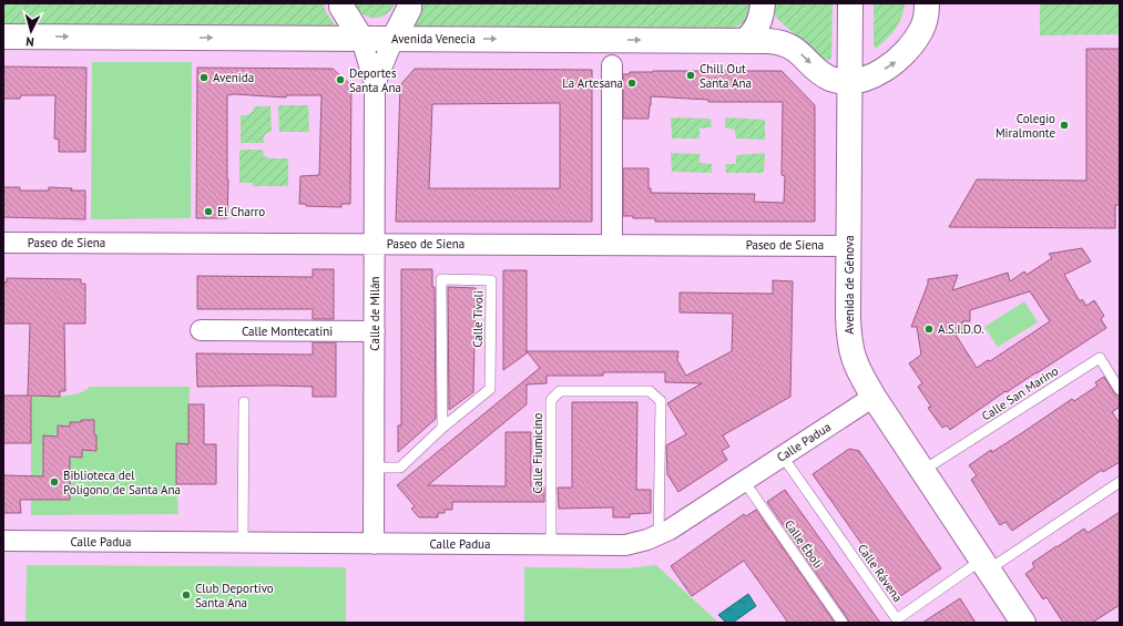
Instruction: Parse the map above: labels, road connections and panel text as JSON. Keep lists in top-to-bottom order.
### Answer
{
  "streets": {
    "street": [
      "Avenida Venecia",
      "Paseo de Siena",
      "Avenida de Génova",
      "Calle de Milán",
      "Calle Montecatini",
      "Calle Padua"
    ],
    "lane": [
      "Calle Tívoli",
      "Calle San Marino",
      "Calle Fiumicino",
      "Calle Éboli",
      "Calle Rávena"
    ]
  },
  "crossings": [
    ["Avenida Venecia", "Avenida de Génova"],
    ["Avenida Venecia", "Calle de Milán"],
    ["Paseo de Siena", "Avenida de Génova"],
    ["Paseo de Siena", "Calle de Milán"],
    ["Avenida de Génova", "Calle San Marino"],
    ["Avenida de Génova", "Calle Padua"],
    ["Avenida de Génova", "Calle Rávena"],
    ["Calle de Milán", "Calle Tívoli"],
    ["Calle de Milán", "Calle Montecatini"],
    ["Calle de Milán", "Calle Padua"],
    ["Calle Padua", "Calle Fiumicino"],
    ["Calle Padua", "Calle Éboli"],
    ["Calle Padua", "Calle Rávena"]
  ],
  "one_way": ["Avenida Venecia"],
  "places": [
    "Chill Out Santa Ana",
    "Avenida",
    "Deportes Santa Ana",
    "La Artesana",
    "Colegio Miralmonte",
    "El Charro",
    "A.S.I.D.O.",
    "Biblioteca del Polígono de Santa Ana",
    "Club Deportivo Santa Ana"
  ],
  "north": "bottom"
}
